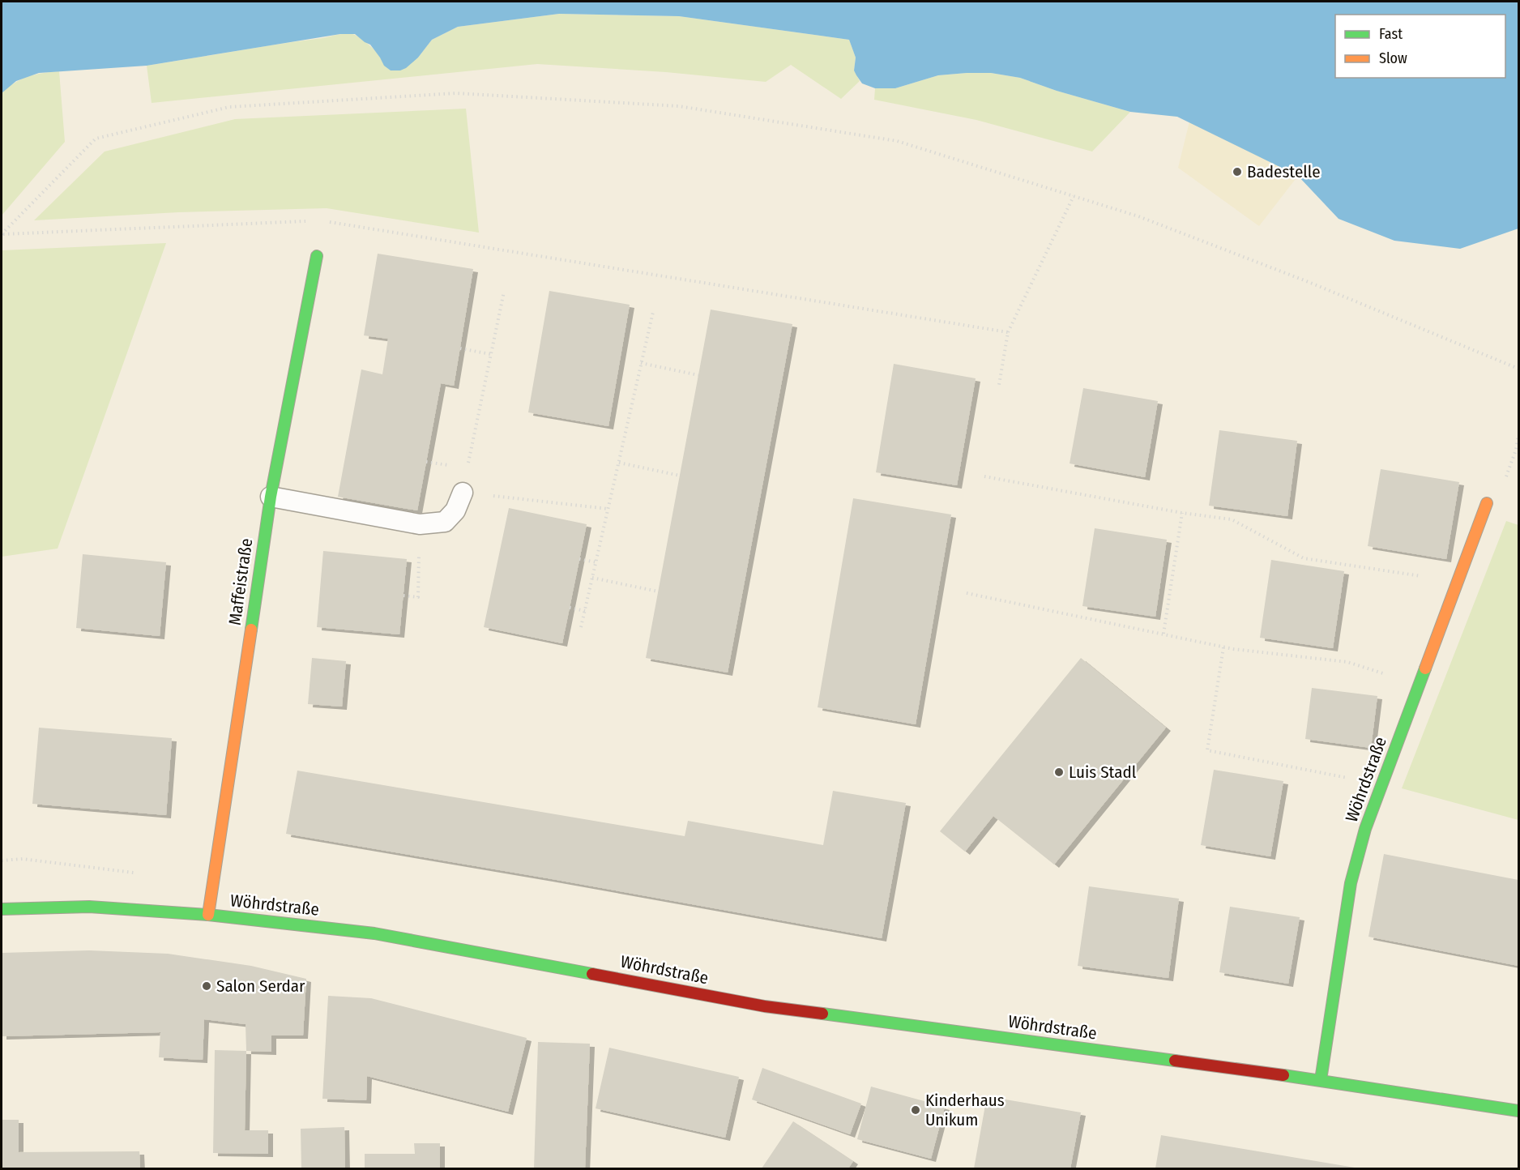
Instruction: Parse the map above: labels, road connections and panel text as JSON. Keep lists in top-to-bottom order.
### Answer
{
  "streets": {
    "street": ["Maffeistraße", "Wöhrdstraße"]
  },
  "crossings": [
    ["Maffeistraße", "Wöhrdstraße"]
  ],
  "places": [
    "Badestelle",
    "Luis Stadl",
    "Salon Serdar",
    "Kinderhaus Unikum"
  ],
  "legend": ["Fast", "Slow"]
}
